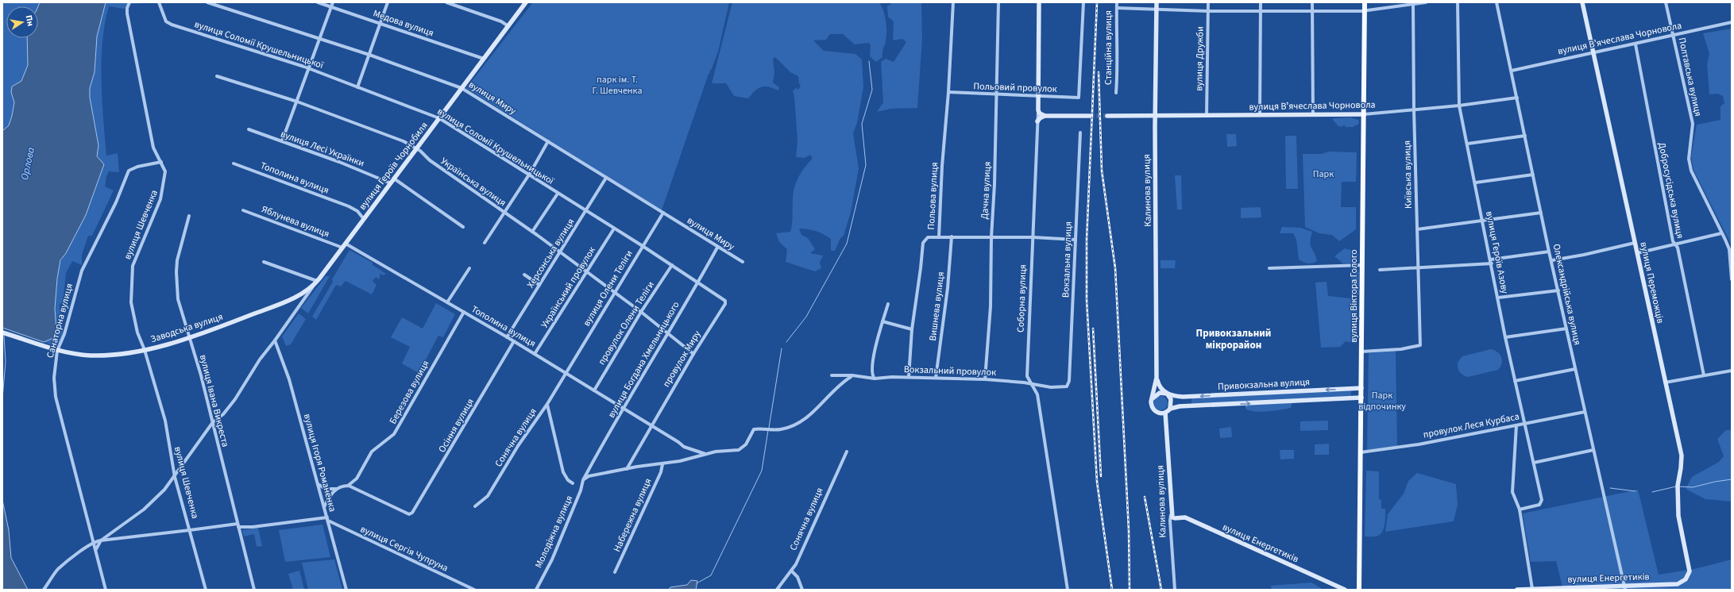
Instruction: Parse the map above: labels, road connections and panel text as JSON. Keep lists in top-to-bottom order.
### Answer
{
  "streets": {
    "main road": ["вулиця Віктора Голого"],
    "street": [
      "Медова вулиця",
      "вулиця Вʼячеслава Чорновола",
      "вулиця Соломії Крушельницької",
      "Станційна вулиця",
      "вулиця Дружби",
      "Полтавська вулиця",
      "Польовий провулок",
      "вулиця Миру",
      "вулиця Лесі Українки",
      "вулиця Героїв Чорнобиля",
      "Київська вулиця",
      "Тополина вулиця",
      "Українська вулиця",
      "Дачна вулиця",
      "Калинова вулиця",
      "Добросусідська вулиця",
      "Польова вулиця",
      "Яблунева вулиця",
      "вулиця Шевченка",
      "вулиця Героїв Азову",
      "Херсонська вулиця",
      "Вокзальна вулиця",
      "вулиця Переможців",
      "Український провулок",
      "вулиця Олени Теліги",
      "Олександрійська вулиця",
      "Соборна вулиця",
      "Вишнева вулиця",
      "Санаторна вулиця",
      "провулок Олени Теліги",
      "Заводська вулиця",
      "провулок Миру",
      "вулиця Богдана Хмельницького",
      "Вокзальний провулок",
      "Привокзальна вулиця",
      "Березова вулиця",
      "вулиця Івана Викреста",
      "Осіння вулиця",
      "провулок Леся Курбаса",
      "Сонячна вулиця",
      "вулиця Ігоря Романенка",
      "Набережна вулиця",
      "Молодіжна вулиця",
      "вулиця Енергетиків",
      "вулиця Сергія Чупруна"
    ]
  },
  "crossings": [
    ["Медова вулиця", "вулиця Героїв Чорнобиля"],
    ["вулиця Вʼячеслава Чорновола", "вулиця Дружби"],
    ["вулиця Вʼячеслава Чорновола", "Полтавська вулиця"],
    ["вулиця Вʼячеслава Чорновола", "Київська вулиця"],
    ["вулиця Вʼячеслава Чорновола", "Калинова вулиця"],
    ["вулиця Вʼячеслава Чорновола", "Добросусідська вулиця"],
    ["вулиця Вʼячеслава Чорновола", "вулиця Героїв Азову"],
    ["вулиця Вʼячеслава Чорновола", "вулиця Переможців"],
    ["вулиця Вʼячеслава Чорновола", "Олександрійська вулиця"],
    ["вулиця Вʼячеслава Чорновола", "вулиця Віктора Голого"],
    ["вулиця Соломії Крушельницької", "вулиця Героїв Чорнобиля"],
    ["вулиця Соломії Крушельницької", "Херсонська вулиця"],
    ["вулиця Соломії Крушельницької", "Український провулок"],
    ["вулиця Соломії Крушельницької", "вулиця Олени Теліги"],
    ["вулиця Соломії Крушельницької", "провулок Олени Теліги"],
    ["вулиця Соломії Крушельницької", "провулок Миру"],
    ["вулиця Соломії Крушельницької", "вулиця Богдана Хмельницького"],
    ["Польовий провулок", "Дачна вулиця"],
    ["Польовий провулок", "Польова вулиця"],
    ["Польовий провулок", "Соборна вулиця"],
    ["вулиця Миру", "вулиця Героїв Чорнобиля"],
    ["вулиця Миру", "Херсонська вулиця"],
    ["вулиця Миру", "вулиця Олени Теліги"],
    ["вулиця Миру", "вулиця Богдана Хмельницького"],
    ["вулиця Лесі Українки", "вулиця Героїв Чорнобиля"],
    ["вулиця Героїв Чорнобиля", "Тополина вулиця"],
    ["вулиця Героїв Чорнобиля", "Українська вулиця"],
    ["вулиця Героїв Чорнобиля", "Яблунева вулиця"],
    ["вулиця Героїв Чорнобиля", "вулиця Шевченка"],
    ["вулиця Героїв Чорнобиля", "Заводська вулиця"],
    ["вулиця Героїв Чорнобиля", "вулиця Івана Викреста"],
    ["вулиця Героїв Чорнобиля", "вулиця Ігоря Романенка"],
    ["Київська вулиця", "вулиця Віктора Голого"],
    ["Тополина вулиця", "Яблунева вулиця"],
    ["Тополина вулиця", "Херсонська вулиця"],
    ["Тополина вулиця", "Український провулок"],
    ["Тополина вулиця", "вулиця Олени Теліги"],
    ["Тополина вулиця", "провулок Олени Теліги"],
    ["Тополина вулиця", "провулок Миру"],
    ["Тополина вулиця", "вулиця Богдана Хмельницького"],
    ["Тополина вулиця", "Березова вулиця"],
    ["Тополина вулиця", "Осіння вулиця"],
    ["Тополина вулиця", "Сонячна вулиця"],
    ["Українська вулиця", "Херсонська вулиця"],
    ["Українська вулиця", "Український провулок"],
    ["Українська вулиця", "вулиця Олени Теліги"],
    ["Українська вулиця", "провулок Олени Теліги"],
    ["Українська вулиця", "провулок Миру"],
    ["Українська вулиця", "вулиця Богдана Хмельницького"],
    ["Дачна вулиця", "Вокзальний провулок"],
    ["Калинова вулиця", "Привокзальна вулиця"],
    ["Калинова вулиця", "вулиця Енергетиків"],
    ["Польова вулиця", "Вокзальний провулок"],
    ["вулиця Шевченка", "Санаторна вулиця"],
    ["вулиця Шевченка", "Заводська вулиця"],
    ["вулиця Героїв Азову", "провулок Леся Курбаса"],
    ["Вокзальна вулиця", "Вокзальний провулок"],
    ["вулиця Переможців", "вулиця Енергетиків"],
    ["вулиця Олени Теліги", "Сонячна вулиця"],
    ["Олександрійська вулиця", "провулок Леся Курбаса"],
    ["Олександрійська вулиця", "вулиця Енергетиків"],
    ["вулиця Віктора Голого", "Привокзальна вулиця"],
    ["вулиця Віктора Голого", "провулок Леся Курбаса"],
    ["Соборна вулиця", "Вокзальний провулок"],
    ["Вишнева вулиця", "Вокзальний провулок"],
    ["Санаторна вулиця", "Заводська вулиця"],
    ["Заводська вулиця", "вулиця Івана Викреста"],
    ["вулиця Богдана Хмельницького", "Молодіжна вулиця"],
    ["Березова вулиця", "Осіння вулиця"],
    ["вулиця Ігоря Романенка", "вулиця Сергія Чупруна"]
  ],
  "districts": ["Привокзальний мікрорайон"],
  "water": ["Орлова"],
  "parks": ["парк ім. Т. Г. Шевченка", "Парк", "Парк відпочинку"],
  "north": "right"
}
